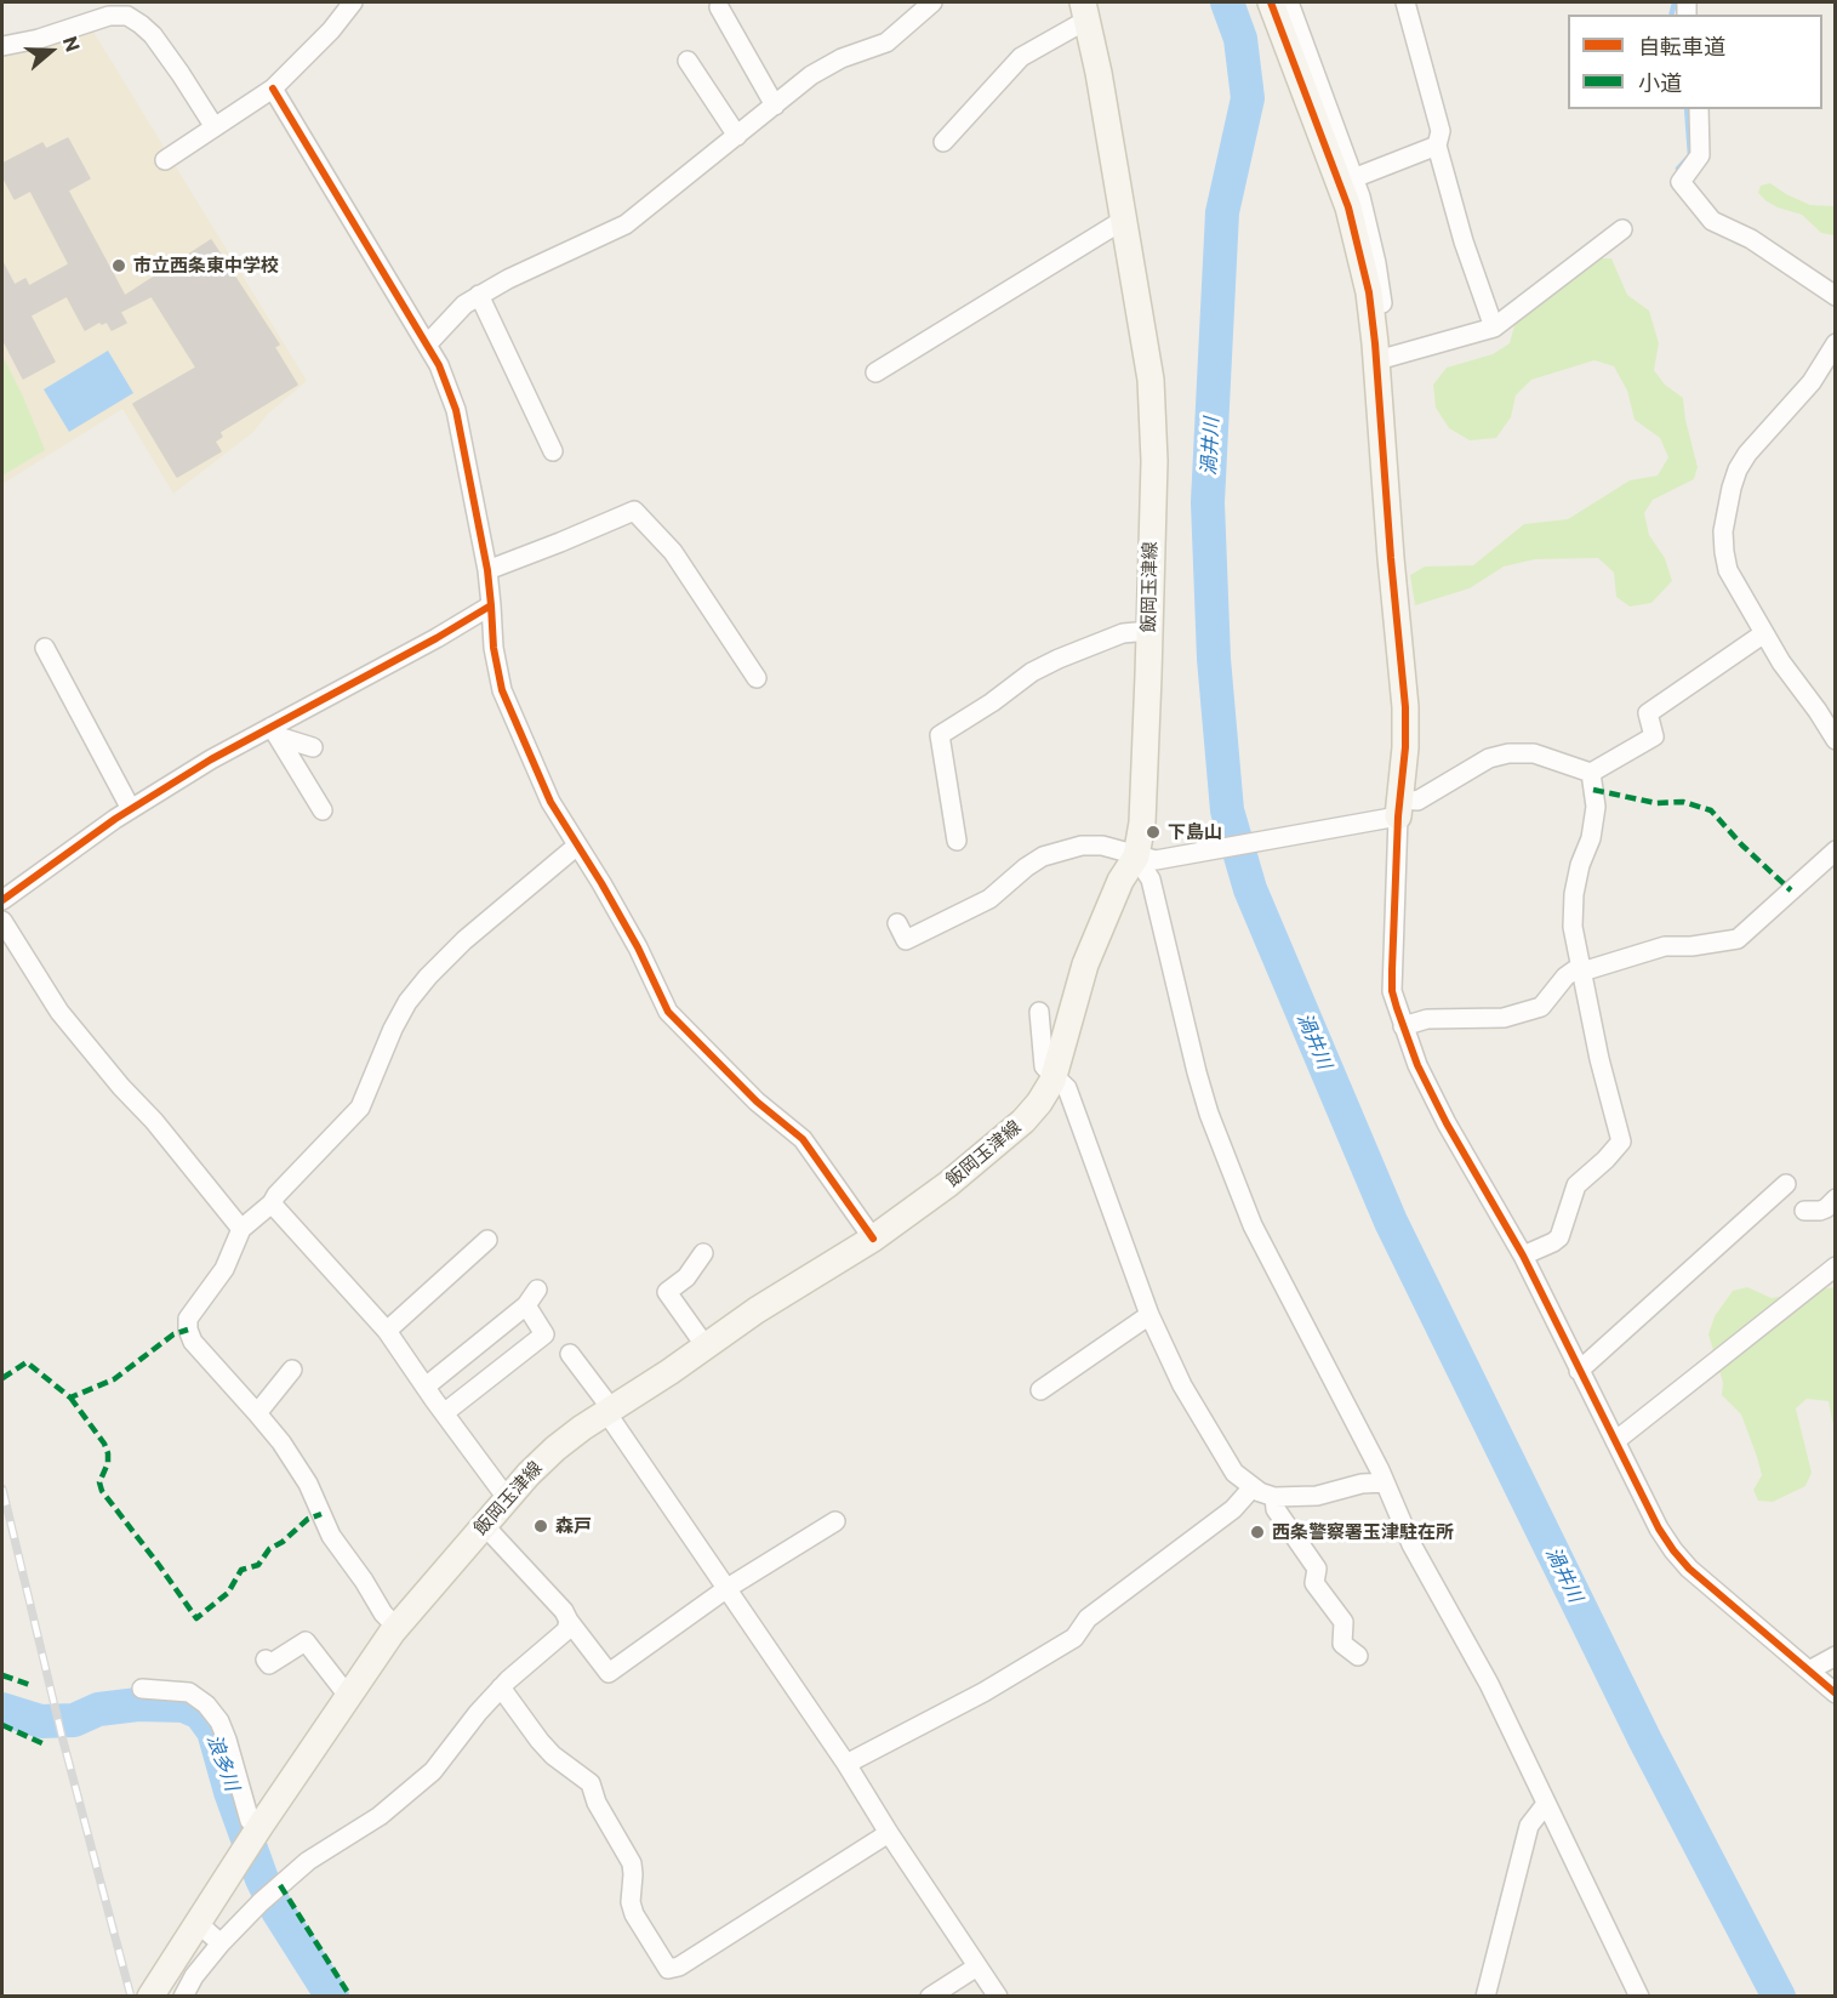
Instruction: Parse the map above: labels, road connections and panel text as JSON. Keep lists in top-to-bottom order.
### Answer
{
  "streets": {
    "main road": ["飯岡玉津線"]
  },
  "water": ["渦井川", "浪多川"],
  "places": [
    "市立西条東中学校",
    "下島山",
    "森戸",
    "西条警察署玉津駐在所"
  ],
  "legend": ["自転車道", "小道"],
  "north": "right"
}
